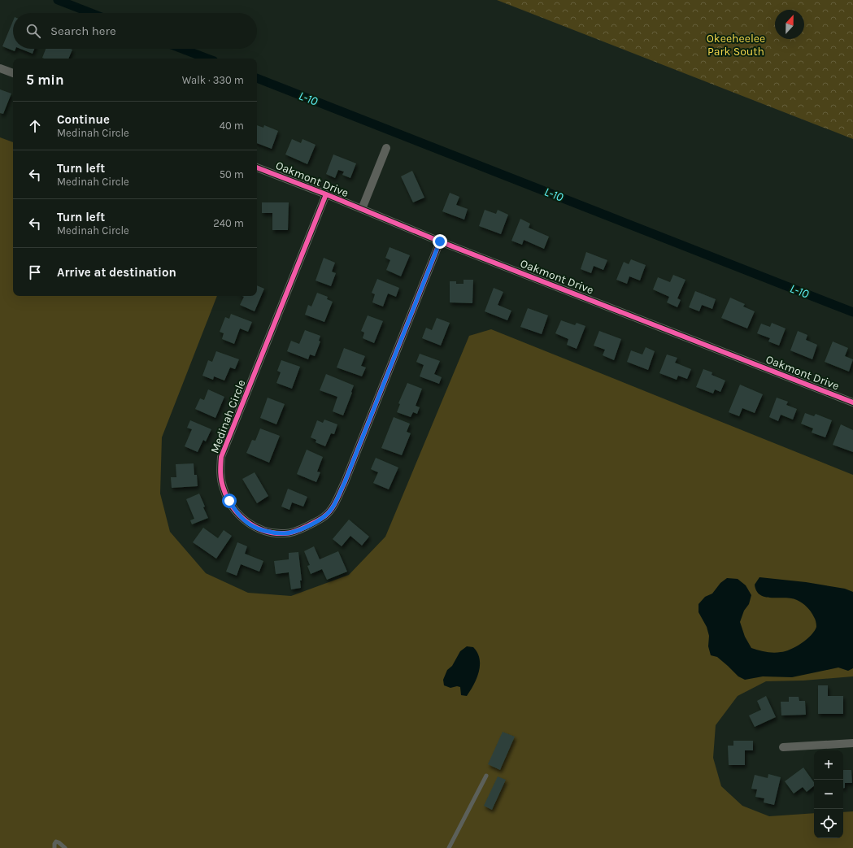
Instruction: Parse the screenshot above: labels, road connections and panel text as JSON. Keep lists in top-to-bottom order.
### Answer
{
  "streets": {
    "street": ["Oakmont Drive", "Medinah Circle"]
  },
  "crossings": [
    ["Oakmont Drive", "Medinah Circle"]
  ],
  "water": ["L-10"],
  "parks": ["Okeeheelee Park South"],
  "north": "top",
  "page": {
    "search": "Search here",
    "heading": ["5 min", "Walk · 330 m"],
    "list": [
      ["Continue", "Medinah Circle", "40 m"],
      ["Turn left", "Medinah Circle", "50 m"],
      ["Turn left", "Medinah Circle", "240 m"],
      "Arrive at destination"
    ],
    "map_buttons": ["+", "−"]
  }
}
